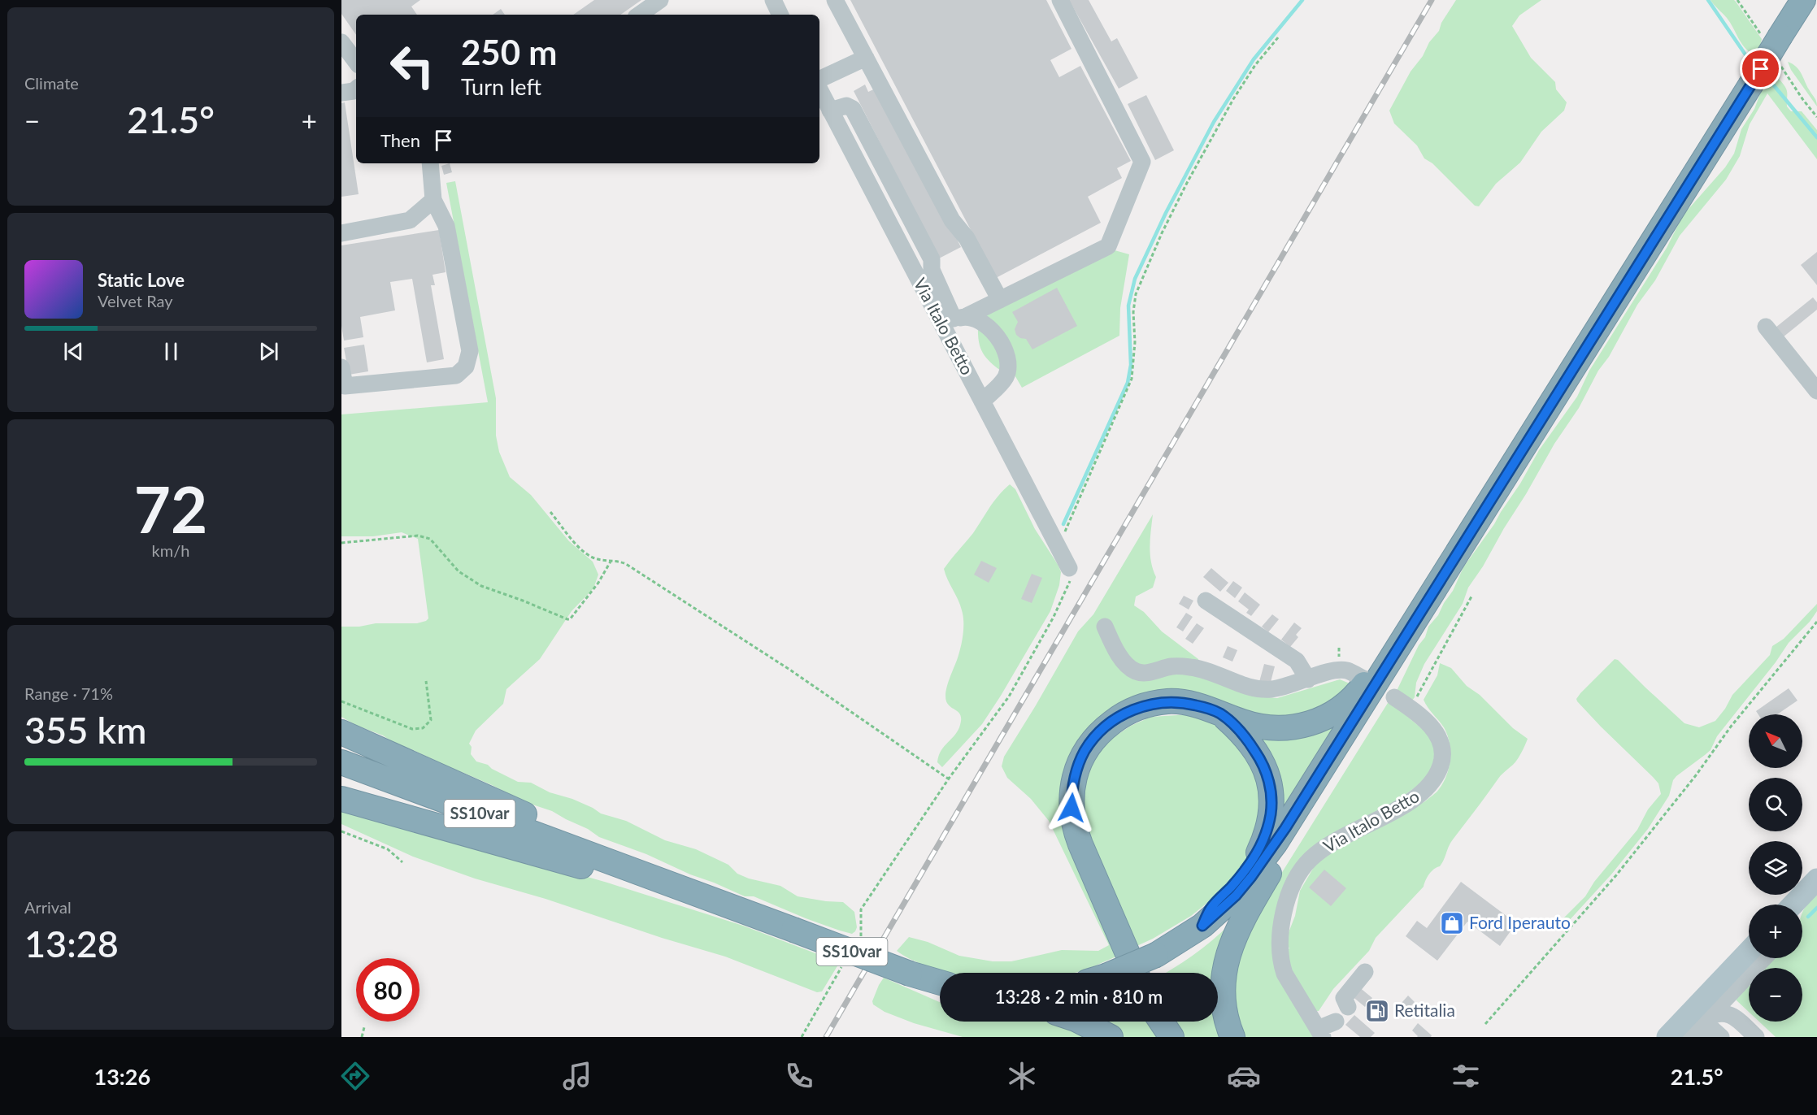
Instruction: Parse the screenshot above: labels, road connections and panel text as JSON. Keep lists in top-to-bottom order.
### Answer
{
  "streets": {
    "highway": ["SS10var"],
    "street": ["Via Italo Betto"]
  },
  "places": {
    "shop": ["Ford Iperauto"],
    "fuel station": ["Retitalia"]
  },
  "north": "top left",
  "page": {
    "tile": [
      "Climate",
      ["72", "km/h"],
      ["Range · 71%", "355 km"],
      ["Arrival", "13:28"]
    ],
    "turn": ["250 m", "Turn left"],
    "heat": ["−", "21.5°", "+"],
    "then": "Then",
    "song": ["Static Love", "Velvet Ray"],
    "map_buttons": ["+", "−"],
    "limit": "80",
    "trip": "13:28 · 2 min · 810 m",
    "tabs": ["13:26", "21.5°"]
  }
}
